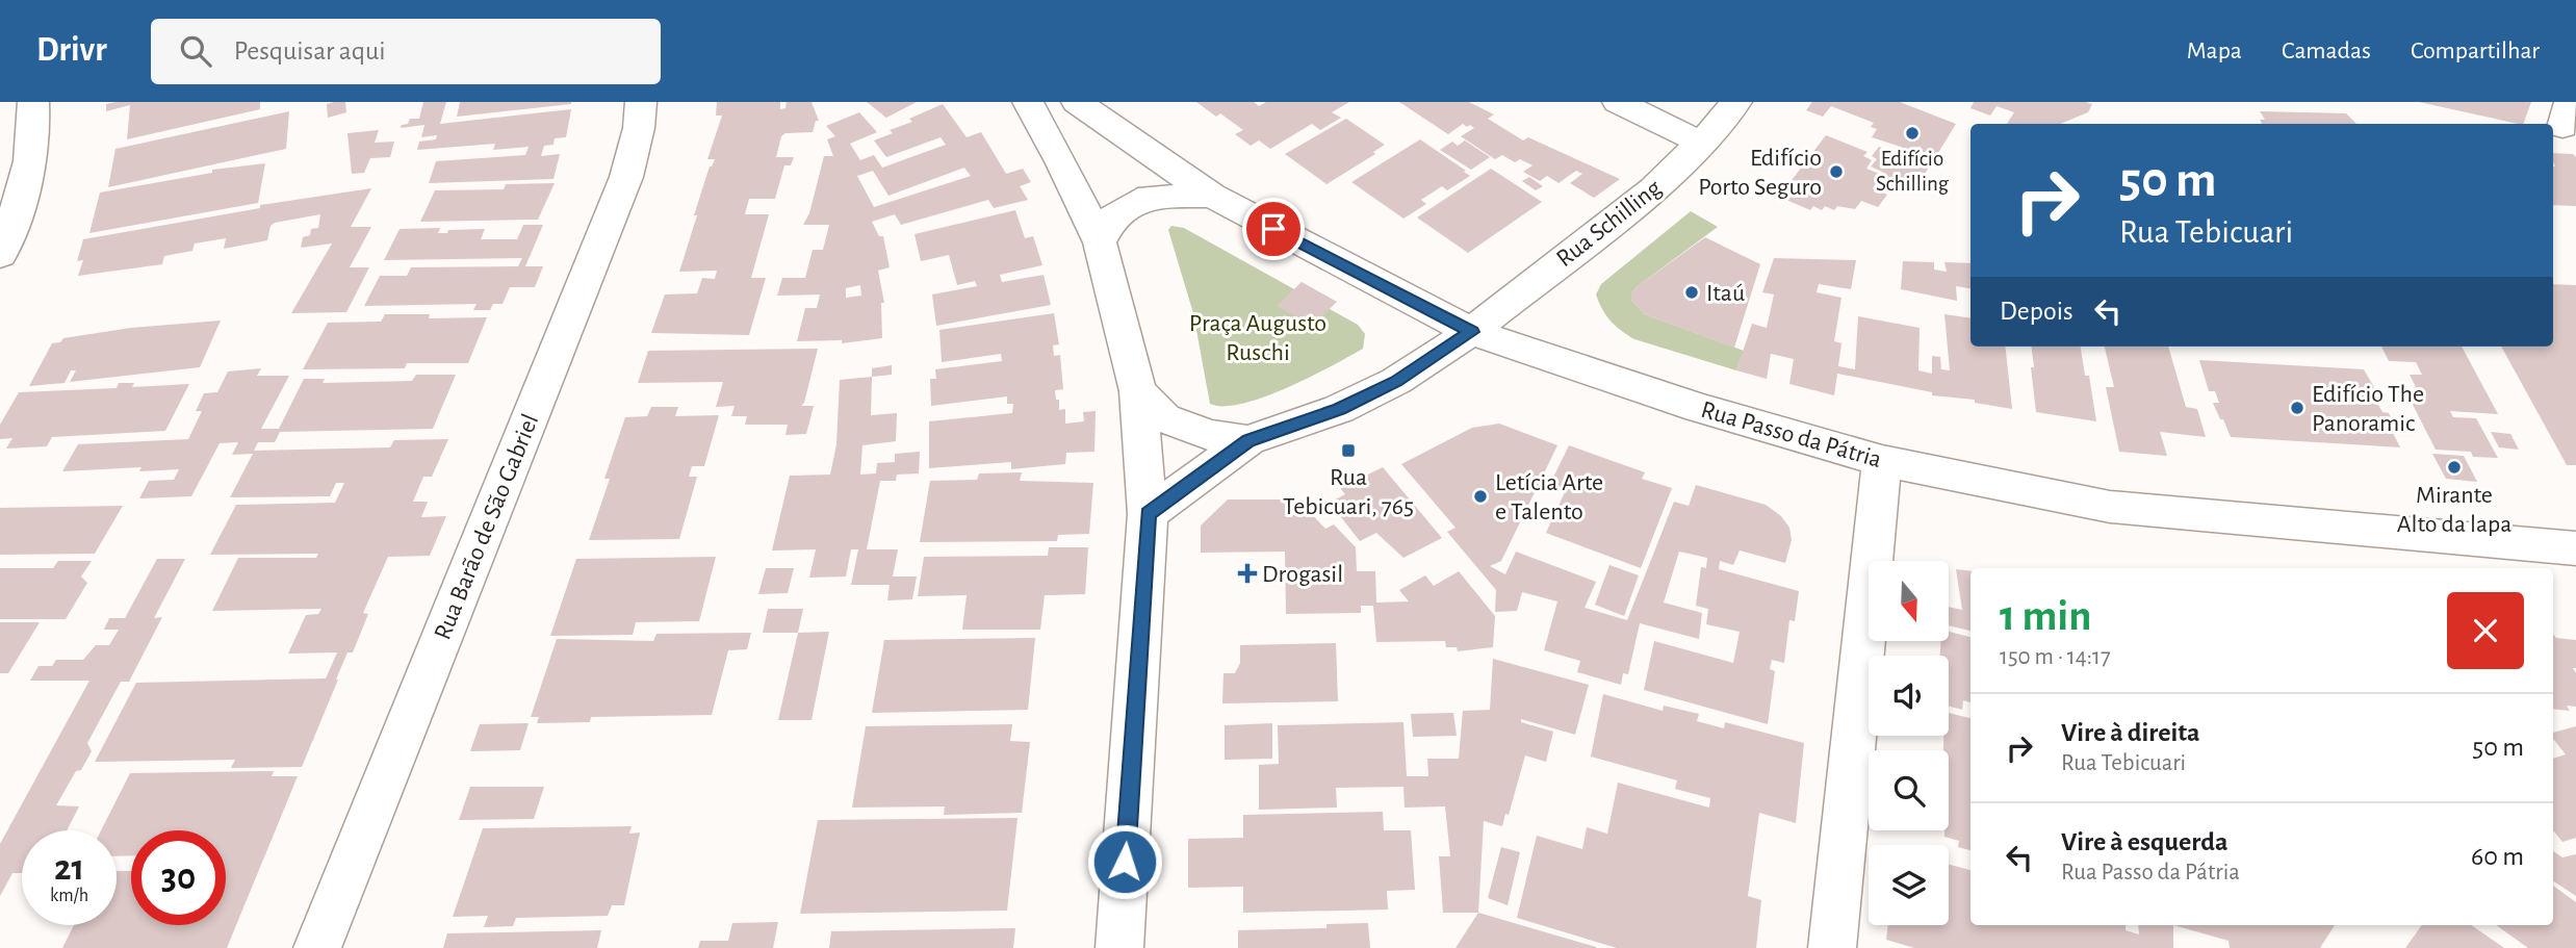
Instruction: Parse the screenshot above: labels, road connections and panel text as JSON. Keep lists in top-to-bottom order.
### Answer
{
  "streets": {
    "street": ["Rua Schilling", "Rua Passo da Pátria", "Rua Barão de São Gabriel"]
  },
  "crossings": [
    ["Rua Schilling", "Rua Passo da Pátria"]
  ],
  "parks": ["Praça Augusto Ruschi"],
  "places": {
    "other": [
      "Edifício Schilling",
      "Edifício Porto Seguro",
      "Itaú",
      "Edifício The Panoramic",
      "Mirante Alto da lapa",
      "Letícia Arte e Talento"
    ],
    "transit": ["Rua Tebicuari, 765"],
    "health": ["Drogasil"]
  },
  "north": "bottom",
  "page": {
    "header": "Drivr",
    "search": "Pesquisar aqui",
    "nav": ["Mapa", "Camadas", "Compartilhar"],
    "turn": ["50 m", "Rua Tebicuari"],
    "then": "Depois",
    "heading": ["1 min", "150 m · 14:17"],
    "list": [
      {
        "name": "Vire à direita",
        "note": "Rua Tebicuari",
        "value": "50 m"
      },
      {
        "name": "Vire à esquerda",
        "note": "Rua Passo da Pátria",
        "value": "60 m"
      }
    ],
    "speed": "21 km/h",
    "limit": "30"
  }
}
